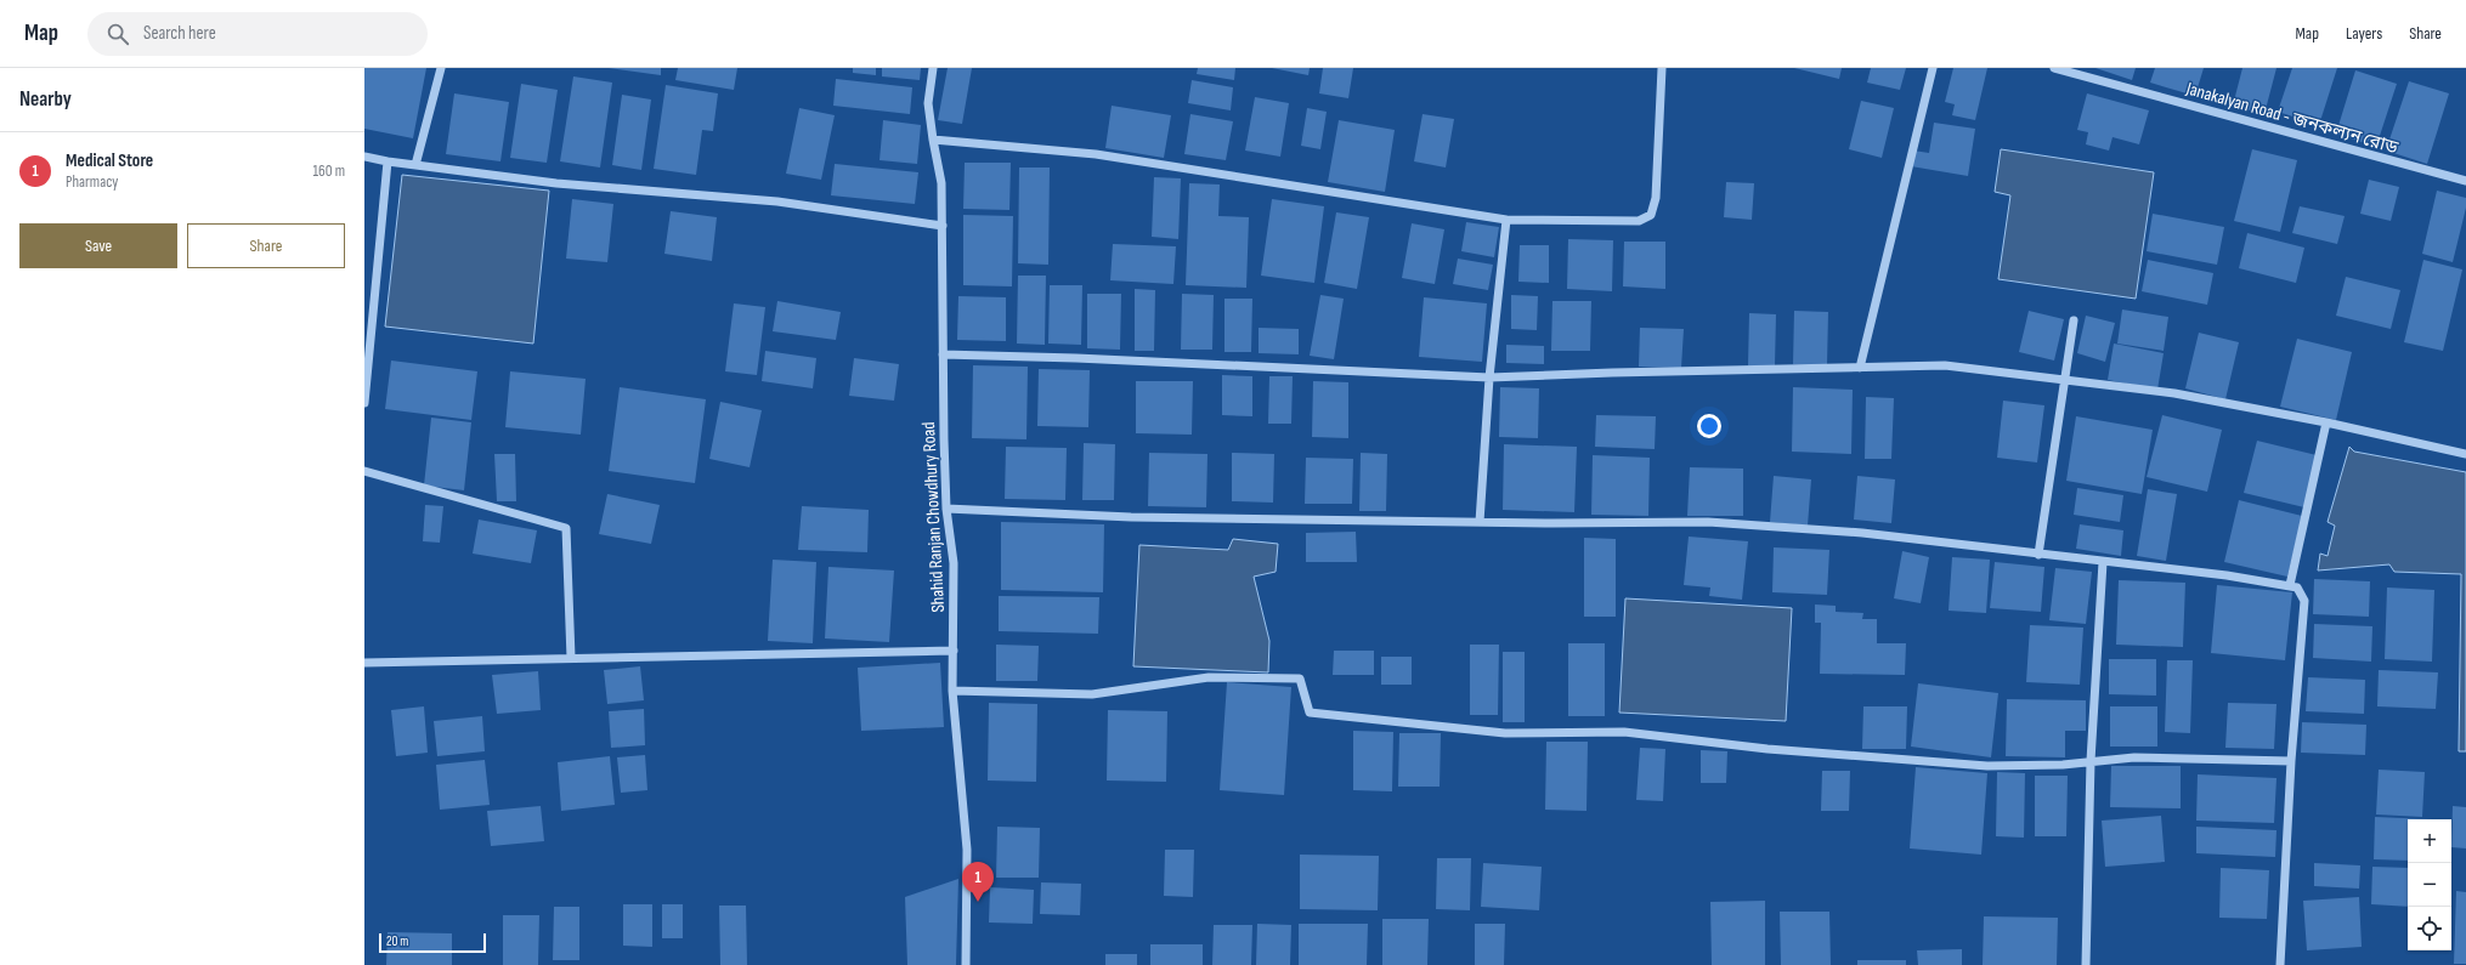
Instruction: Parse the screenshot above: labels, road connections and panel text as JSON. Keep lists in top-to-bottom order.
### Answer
{
  "streets": {
    "street": ["Janakalyan Road - জনকল্যন রোড", "Shahid Ranjan Chowdhury Road"]
  },
  "scale_bar": "20 m",
  "page": {
    "header": "Map",
    "search": "Search here",
    "nav": ["Map", "Layers", "Share"],
    "heading": "Nearby",
    "list": [
      {
        "mark": "1",
        "name": "Medical Store",
        "note": "Pharmacy",
        "value": "160 m"
      }
    ],
    "buttons": ["Save", "Share"],
    "map_buttons": ["+", "−"],
    "pins": "1",
    "scale": "20 m"
  }
}
